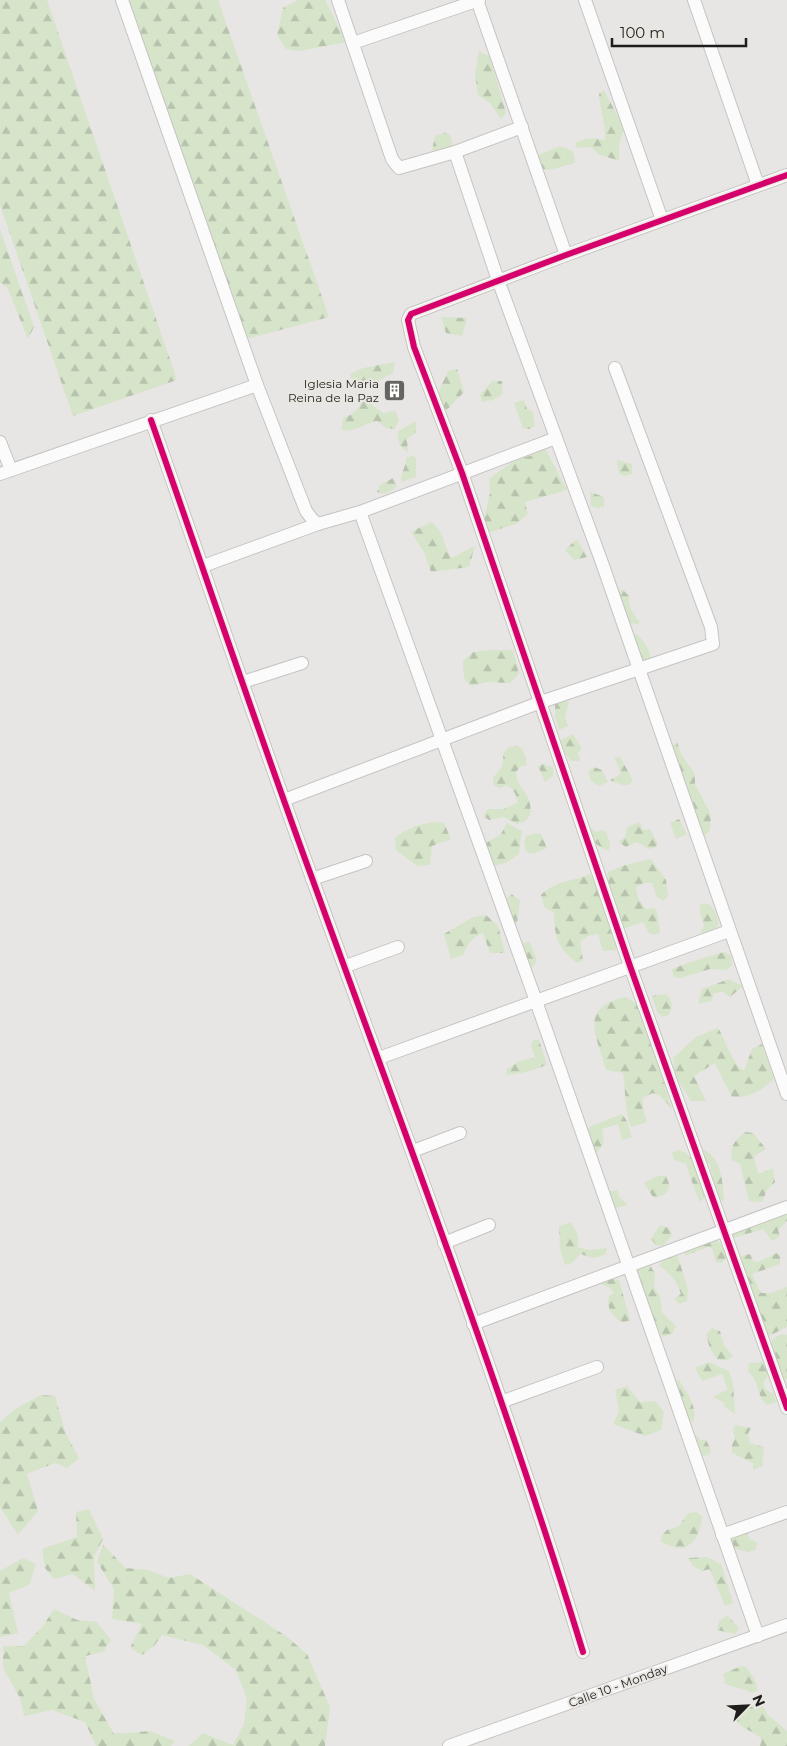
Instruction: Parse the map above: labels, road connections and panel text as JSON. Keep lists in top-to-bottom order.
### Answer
{
  "streets": {
    "street": ["Calle 10 - Monday"]
  },
  "places": {
    "building": ["Iglesia Maria Reina de la Paz"]
  },
  "scale_bar": "100 m",
  "north": "top right"
}
